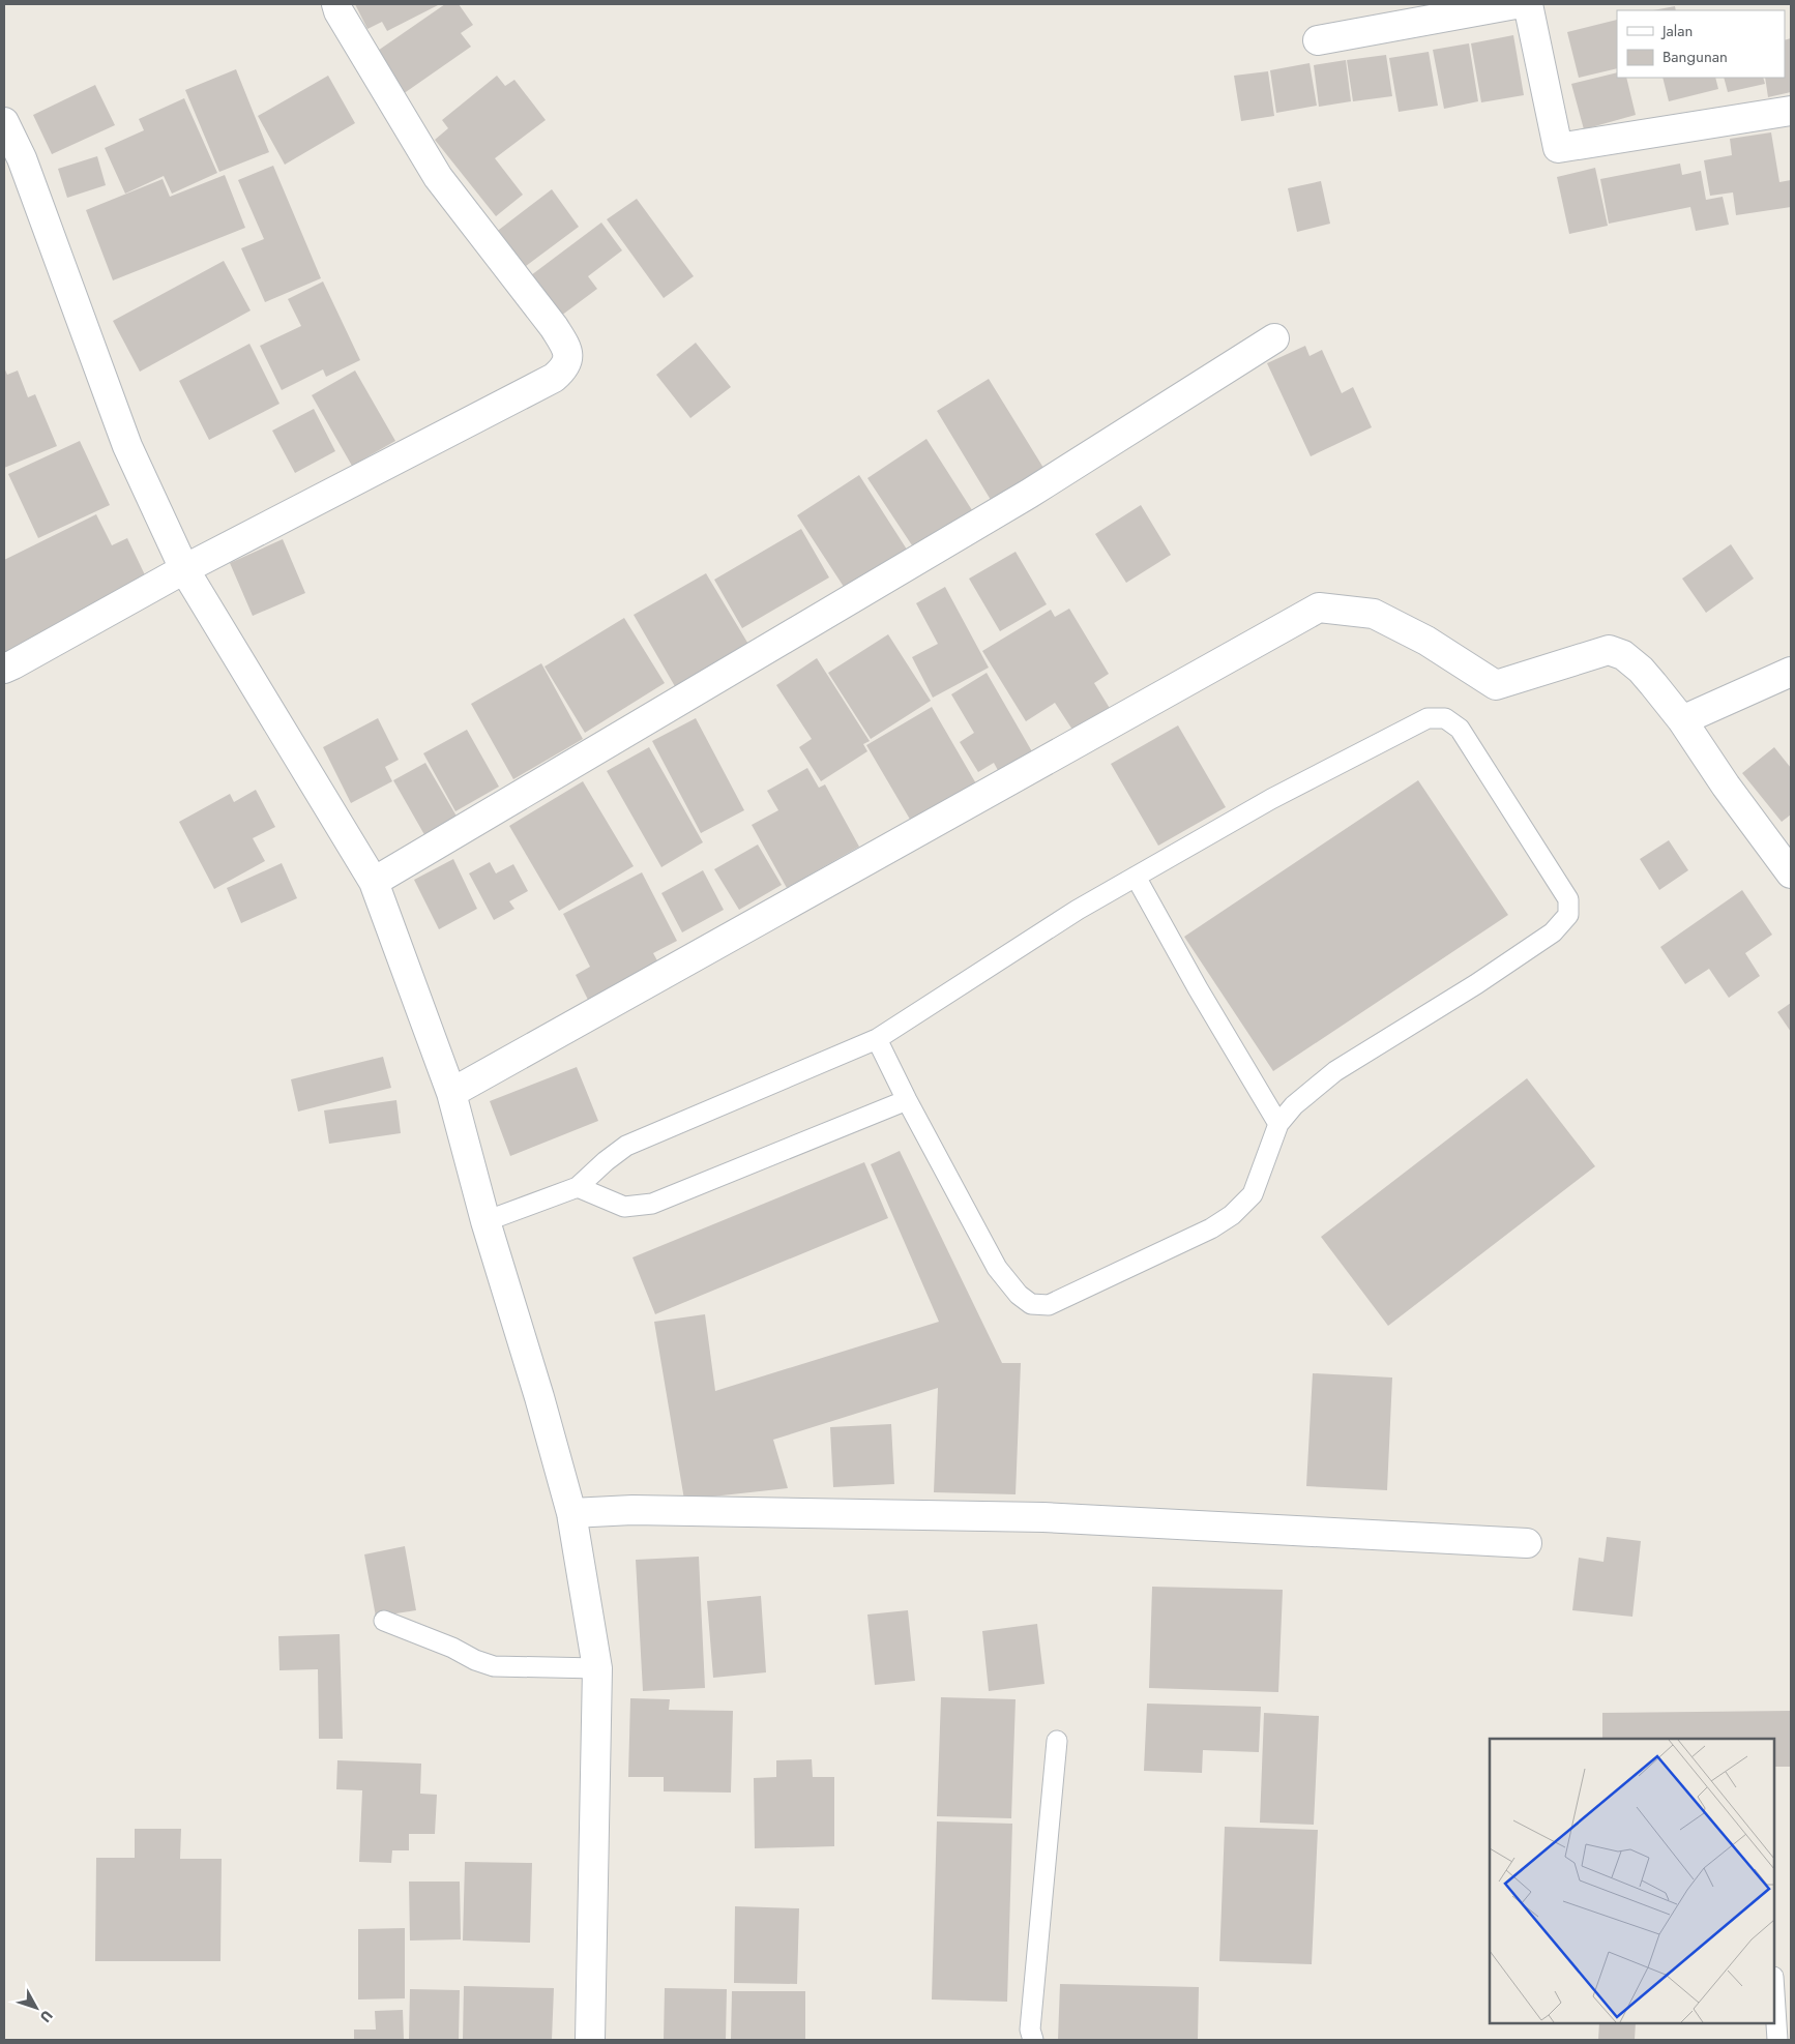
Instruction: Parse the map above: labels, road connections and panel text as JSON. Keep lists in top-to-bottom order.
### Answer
{
  "legend": ["Jalan", "Bangunan"],
  "north": "bottom right"
}
